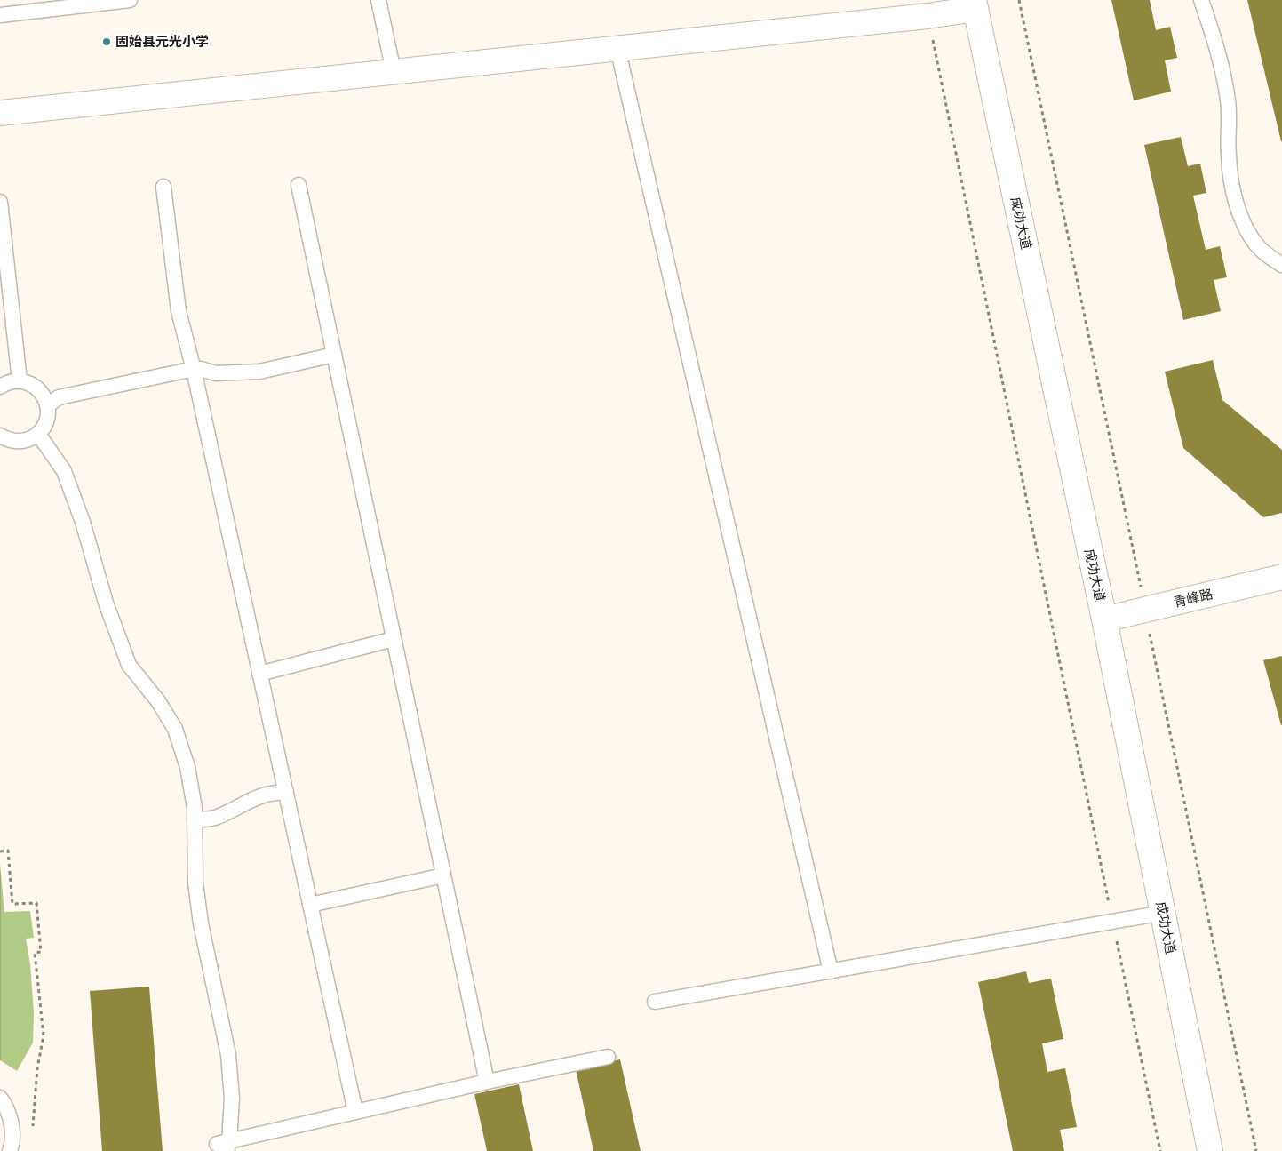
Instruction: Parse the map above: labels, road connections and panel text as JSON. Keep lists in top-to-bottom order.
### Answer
{
  "streets": {
    "street": ["成功大道", "青峰路"]
  },
  "crossings": [
    ["成功大道", "青峰路"]
  ],
  "places": ["固始县元光小学"]
}
